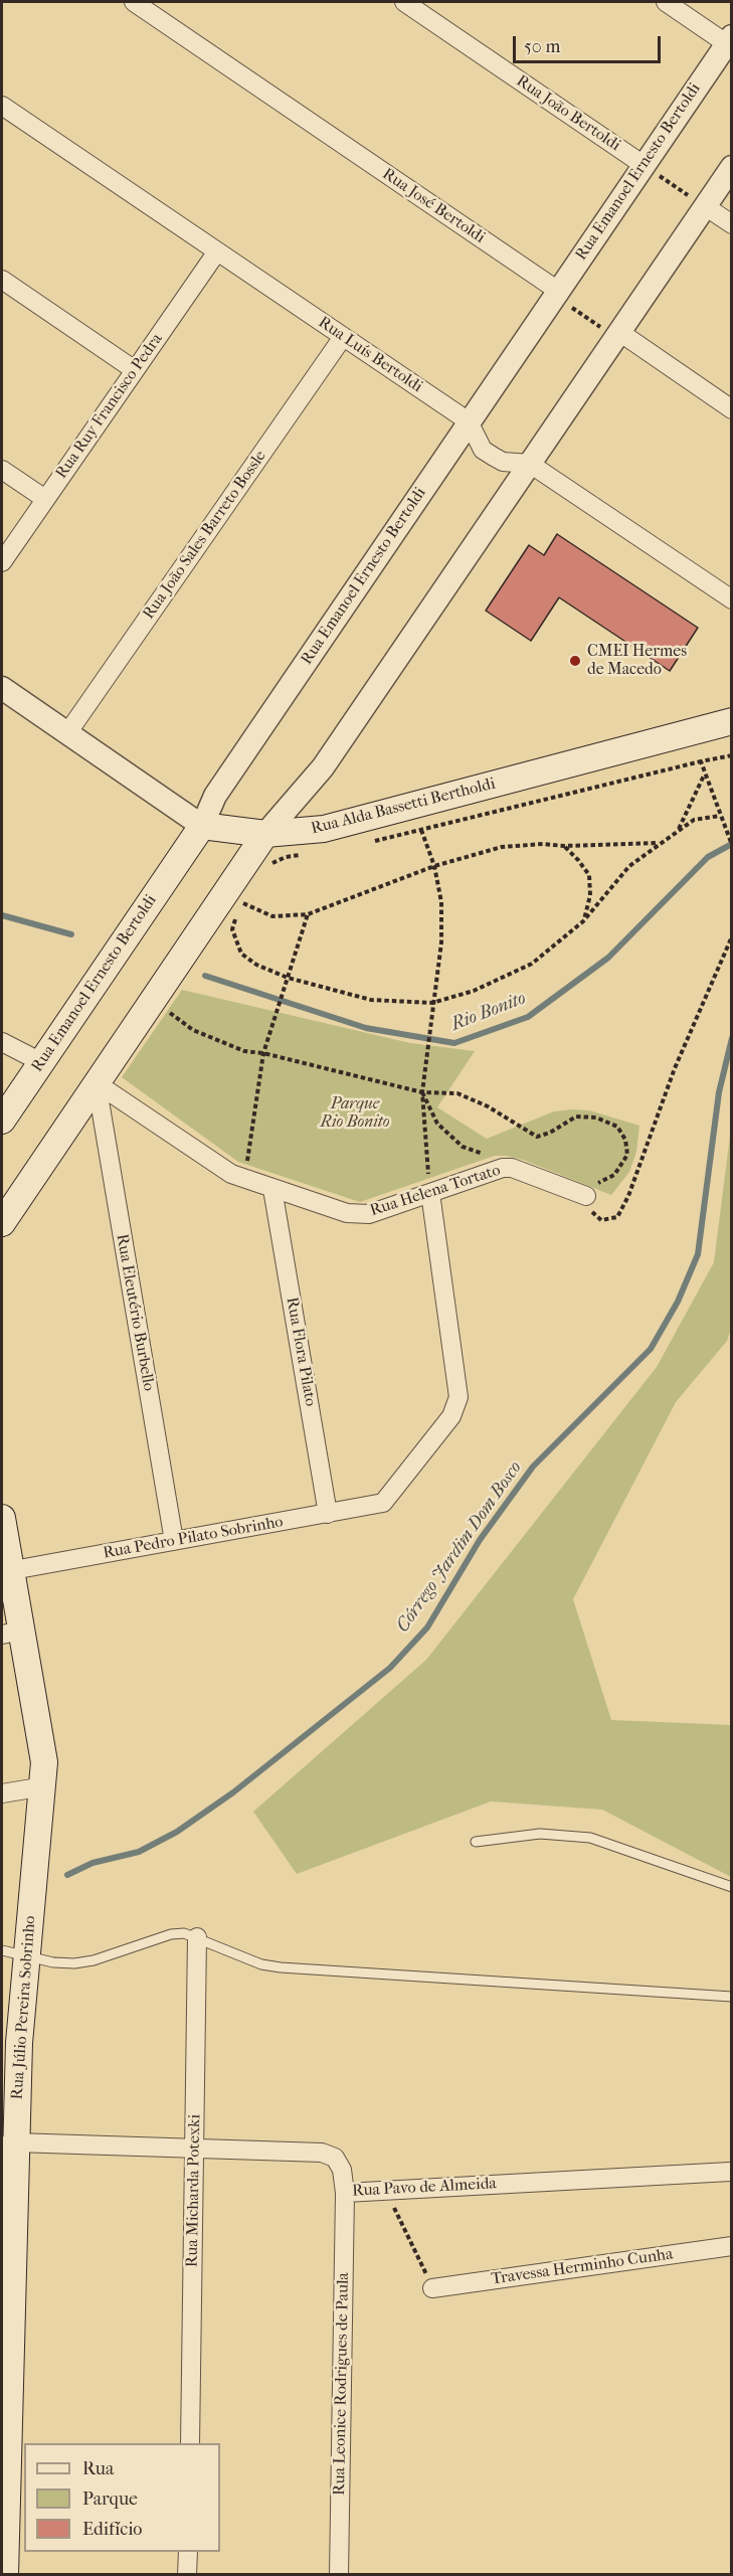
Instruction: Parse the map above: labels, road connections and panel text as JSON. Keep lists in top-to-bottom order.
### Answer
{
  "streets": {
    "main road": ["Rua Emanoel Ernesto Bertoldi", "Rua Alda Bassetti Bertholdi", "Rua Júlio Pereira Sobrinho"],
    "street": [
      "Rua João Bertoldi",
      "Rua José Bertoldi",
      "Rua Luís Bertoldi",
      "Rua Ruy Francisco Pedra",
      "Rua João Sales Barreto Bossle",
      "Rua Helena Tortato",
      "Rua Eleutério Burbello",
      "Rua Flora Pilato",
      "Rua Pedro Pilato Sobrinho",
      "Rua Pavo de Almeida",
      "Rua Micharda Potexki",
      "Travessa Herminho Cunha",
      "Rua Leonice Rodrigues de Paula"
    ]
  },
  "crossings": [
    ["Rua João Bertoldi", "Rua Emanoel Ernesto Bertoldi"],
    ["Rua Emanoel Ernesto Bertoldi", "Rua José Bertoldi"],
    ["Rua Emanoel Ernesto Bertoldi", "Rua Luís Bertoldi"],
    ["Rua Emanoel Ernesto Bertoldi", "Rua Alda Bassetti Bertholdi"],
    ["Rua Luís Bertoldi", "Rua Ruy Francisco Pedra"],
    ["Rua Luís Bertoldi", "Rua João Sales Barreto Bossle"],
    ["Rua João Sales Barreto Bossle", "Rua Alda Bassetti Bertholdi"],
    ["Rua Helena Tortato", "Rua Eleutério Burbello"],
    ["Rua Helena Tortato", "Rua Flora Pilato"],
    ["Rua Helena Tortato", "Rua Pedro Pilato Sobrinho"],
    ["Rua Eleutério Burbello", "Rua Pedro Pilato Sobrinho"],
    ["Rua Flora Pilato", "Rua Pedro Pilato Sobrinho"],
    ["Rua Pedro Pilato Sobrinho", "Rua Júlio Pereira Sobrinho"],
    ["Rua Júlio Pereira Sobrinho", "Rua Pavo de Almeida"],
    ["Rua Pavo de Almeida", "Rua Micharda Potexki"],
    ["Rua Pavo de Almeida", "Rua Leonice Rodrigues de Paula"]
  ],
  "water": ["Rio Bonito", "Córrego Jardim Dom Bosco"],
  "parks": ["Parque Rio Bonito"],
  "places": ["CMEI Hermes de Macedo"],
  "legend": ["Rua", "Parque", "Edifício"],
  "scale_bar": "50 m"
}
